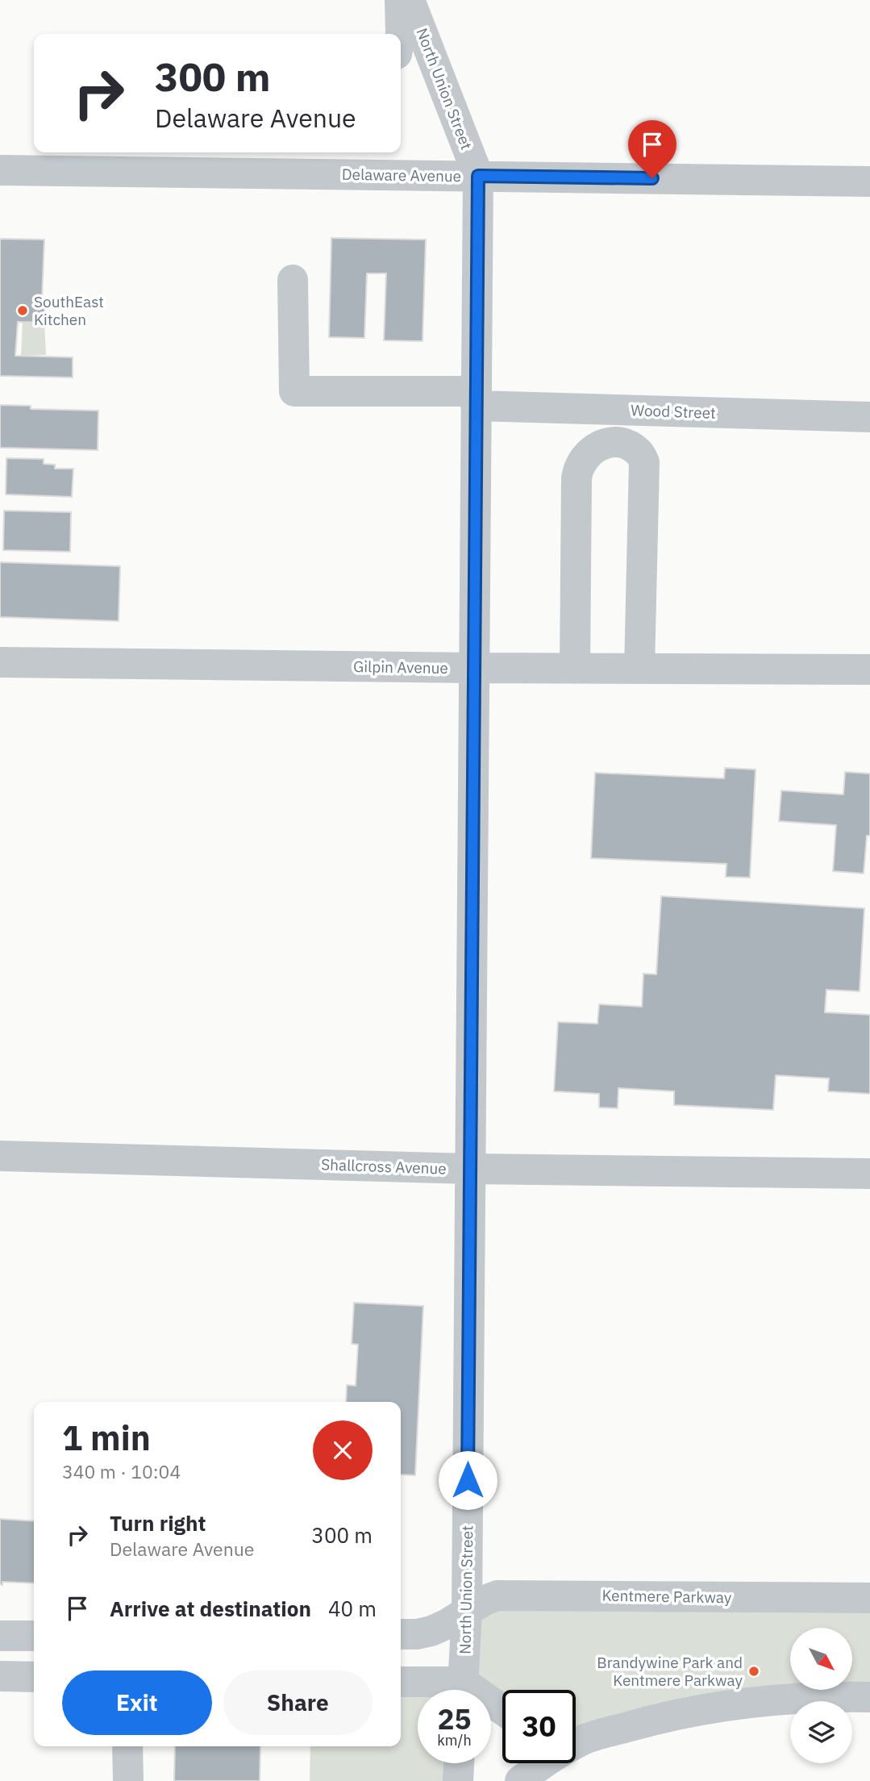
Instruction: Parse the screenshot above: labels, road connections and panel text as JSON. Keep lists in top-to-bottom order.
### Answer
{
  "streets": {
    "street": [
      "North Union Street",
      "Delaware Avenue",
      "Wood Street",
      "Gilpin Avenue",
      "Shallcross Avenue",
      "Kentmere Parkway"
    ]
  },
  "crossings": [
    ["North Union Street", "Delaware Avenue"],
    ["North Union Street", "Wood Street"],
    ["North Union Street", "Gilpin Avenue"],
    ["North Union Street", "Shallcross Avenue"],
    ["North Union Street", "Kentmere Parkway"]
  ],
  "places": ["SouthEast Kitchen", "Brandywine Park and Kentmere Parkway"],
  "north": "bottom right",
  "page": {
    "turn": ["300 m", "Delaware Avenue"],
    "heading": ["1 min", "340 m · 10:04"],
    "list": [
      {
        "name": "Turn right",
        "note": "Delaware Avenue",
        "value": "300 m"
      },
      {
        "name": "Arrive at destination",
        "value": "40 m"
      }
    ],
    "buttons": ["Exit", "Share"],
    "speed": "25 km/h",
    "limit": "30"
  }
}
